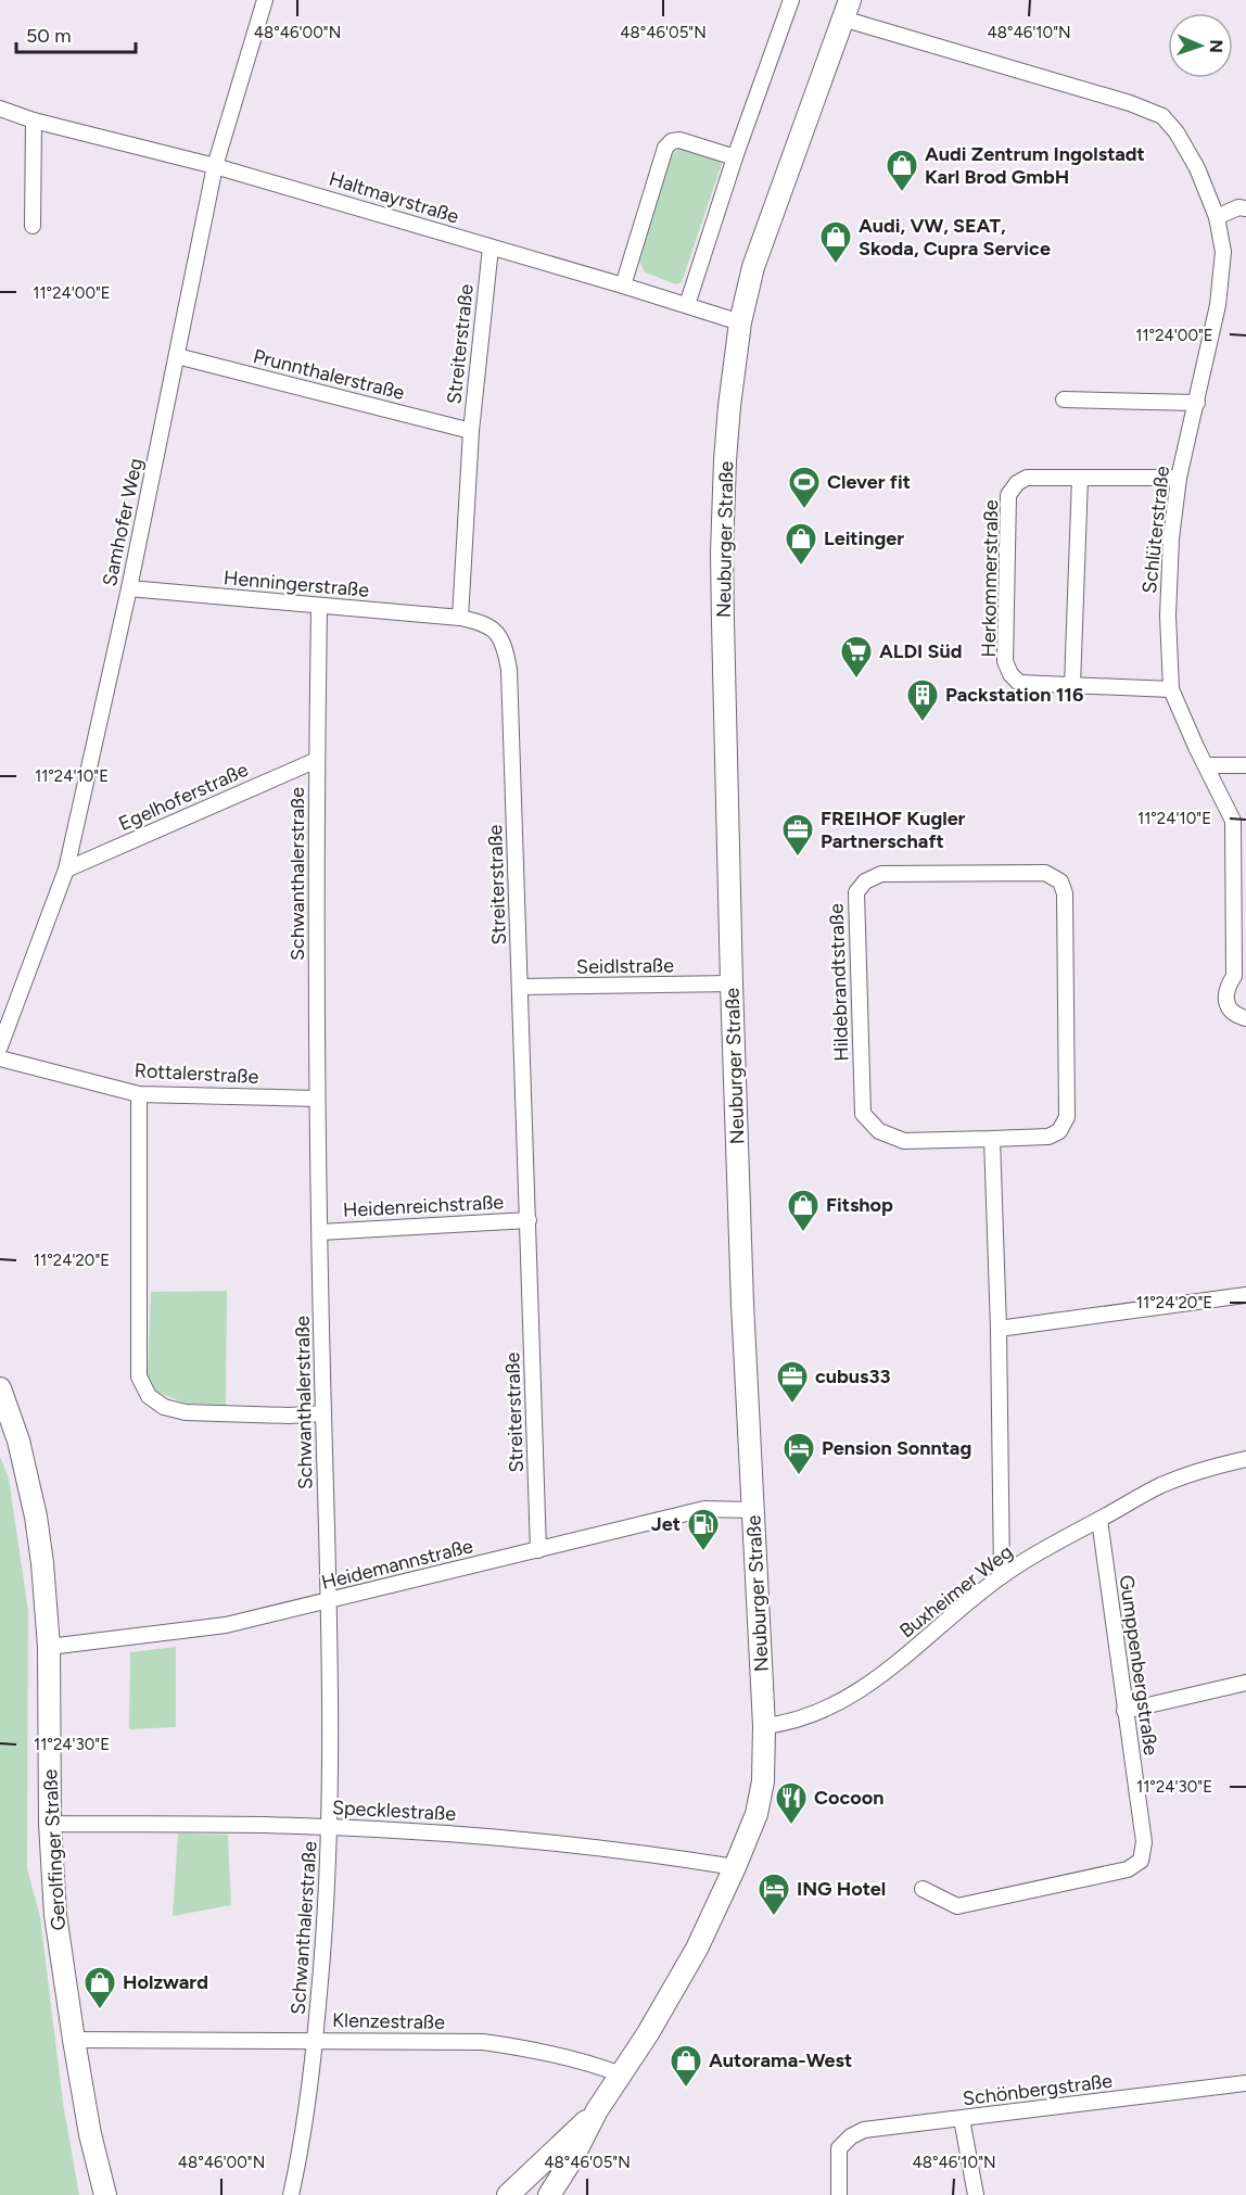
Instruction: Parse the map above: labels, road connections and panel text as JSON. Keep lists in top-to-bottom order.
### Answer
{
  "streets": {
    "main road": ["Neuburger Straße", "Gerolfinger Straße"],
    "street": [
      "Haltmayrstraße",
      "Streiterstraße",
      "Prunnthalerstraße",
      "Samhofer Weg",
      "Schlüterstraße",
      "Herkommerstraße",
      "Henningerstraße",
      "Egelhoferstraße",
      "Schwanthalerstraße",
      "Seidlstraße",
      "Hildebrandtstraße",
      "Rottalerstraße",
      "Heidenreichstraße",
      "Heidemannstraße",
      "Buxheimer Weg",
      "Gumppenbergstraße",
      "Specklestraße",
      "Klenzestraße",
      "Schönbergstraße"
    ]
  },
  "crossings": [
    ["Haltmayrstraße", "Streiterstraße"],
    ["Haltmayrstraße", "Samhofer Weg"],
    ["Haltmayrstraße", "Neuburger Straße"],
    ["Streiterstraße", "Prunnthalerstraße"],
    ["Streiterstraße", "Henningerstraße"],
    ["Streiterstraße", "Seidlstraße"],
    ["Streiterstraße", "Heidenreichstraße"],
    ["Streiterstraße", "Heidemannstraße"],
    ["Prunnthalerstraße", "Samhofer Weg"],
    ["Samhofer Weg", "Henningerstraße"],
    ["Samhofer Weg", "Egelhoferstraße"],
    ["Schlüterstraße", "Neuburger Straße"],
    ["Schlüterstraße", "Herkommerstraße"],
    ["Neuburger Straße", "Seidlstraße"],
    ["Neuburger Straße", "Heidemannstraße"],
    ["Neuburger Straße", "Buxheimer Weg"],
    ["Neuburger Straße", "Specklestraße"],
    ["Neuburger Straße", "Klenzestraße"],
    ["Henningerstraße", "Schwanthalerstraße"],
    ["Egelhoferstraße", "Schwanthalerstraße"],
    ["Schwanthalerstraße", "Rottalerstraße"],
    ["Schwanthalerstraße", "Heidenreichstraße"],
    ["Schwanthalerstraße", "Heidemannstraße"],
    ["Schwanthalerstraße", "Specklestraße"],
    ["Schwanthalerstraße", "Klenzestraße"],
    ["Heidemannstraße", "Gerolfinger Straße"],
    ["Buxheimer Weg", "Gumppenbergstraße"],
    ["Specklestraße", "Gerolfinger Straße"],
    ["Gerolfinger Straße", "Klenzestraße"]
  ],
  "places": {
    "shop": [
      "Audi Zentrum Ingolstadt Karl Brod GmbH",
      "Audi, VW, SEAT, Skoda, Cupra Service",
      "Leitinger",
      "Fitshop",
      "Holzward",
      "Autorama-West"
    ],
    "sports": ["Clever fit"],
    "supermarket": ["ALDI Süd"],
    "building": ["Packstation 116"],
    "office": ["FREIHOF Kugler Partnerschaft", "cubus33"],
    "hotel": ["Pension Sonntag", "ING Hotel"],
    "fuel station": ["Jet"],
    "restaurant": ["Cocoon"]
  },
  "scale_bar": "50 m",
  "north": "right",
  "coordinates": [
    "48°46'00\"N",
    "48°46'05\"N",
    "48°46'10\"N",
    "11°24'00\"E",
    "11°24'10\"E",
    "11°24'20\"E",
    "11°24'30\"E"
  ]
}
